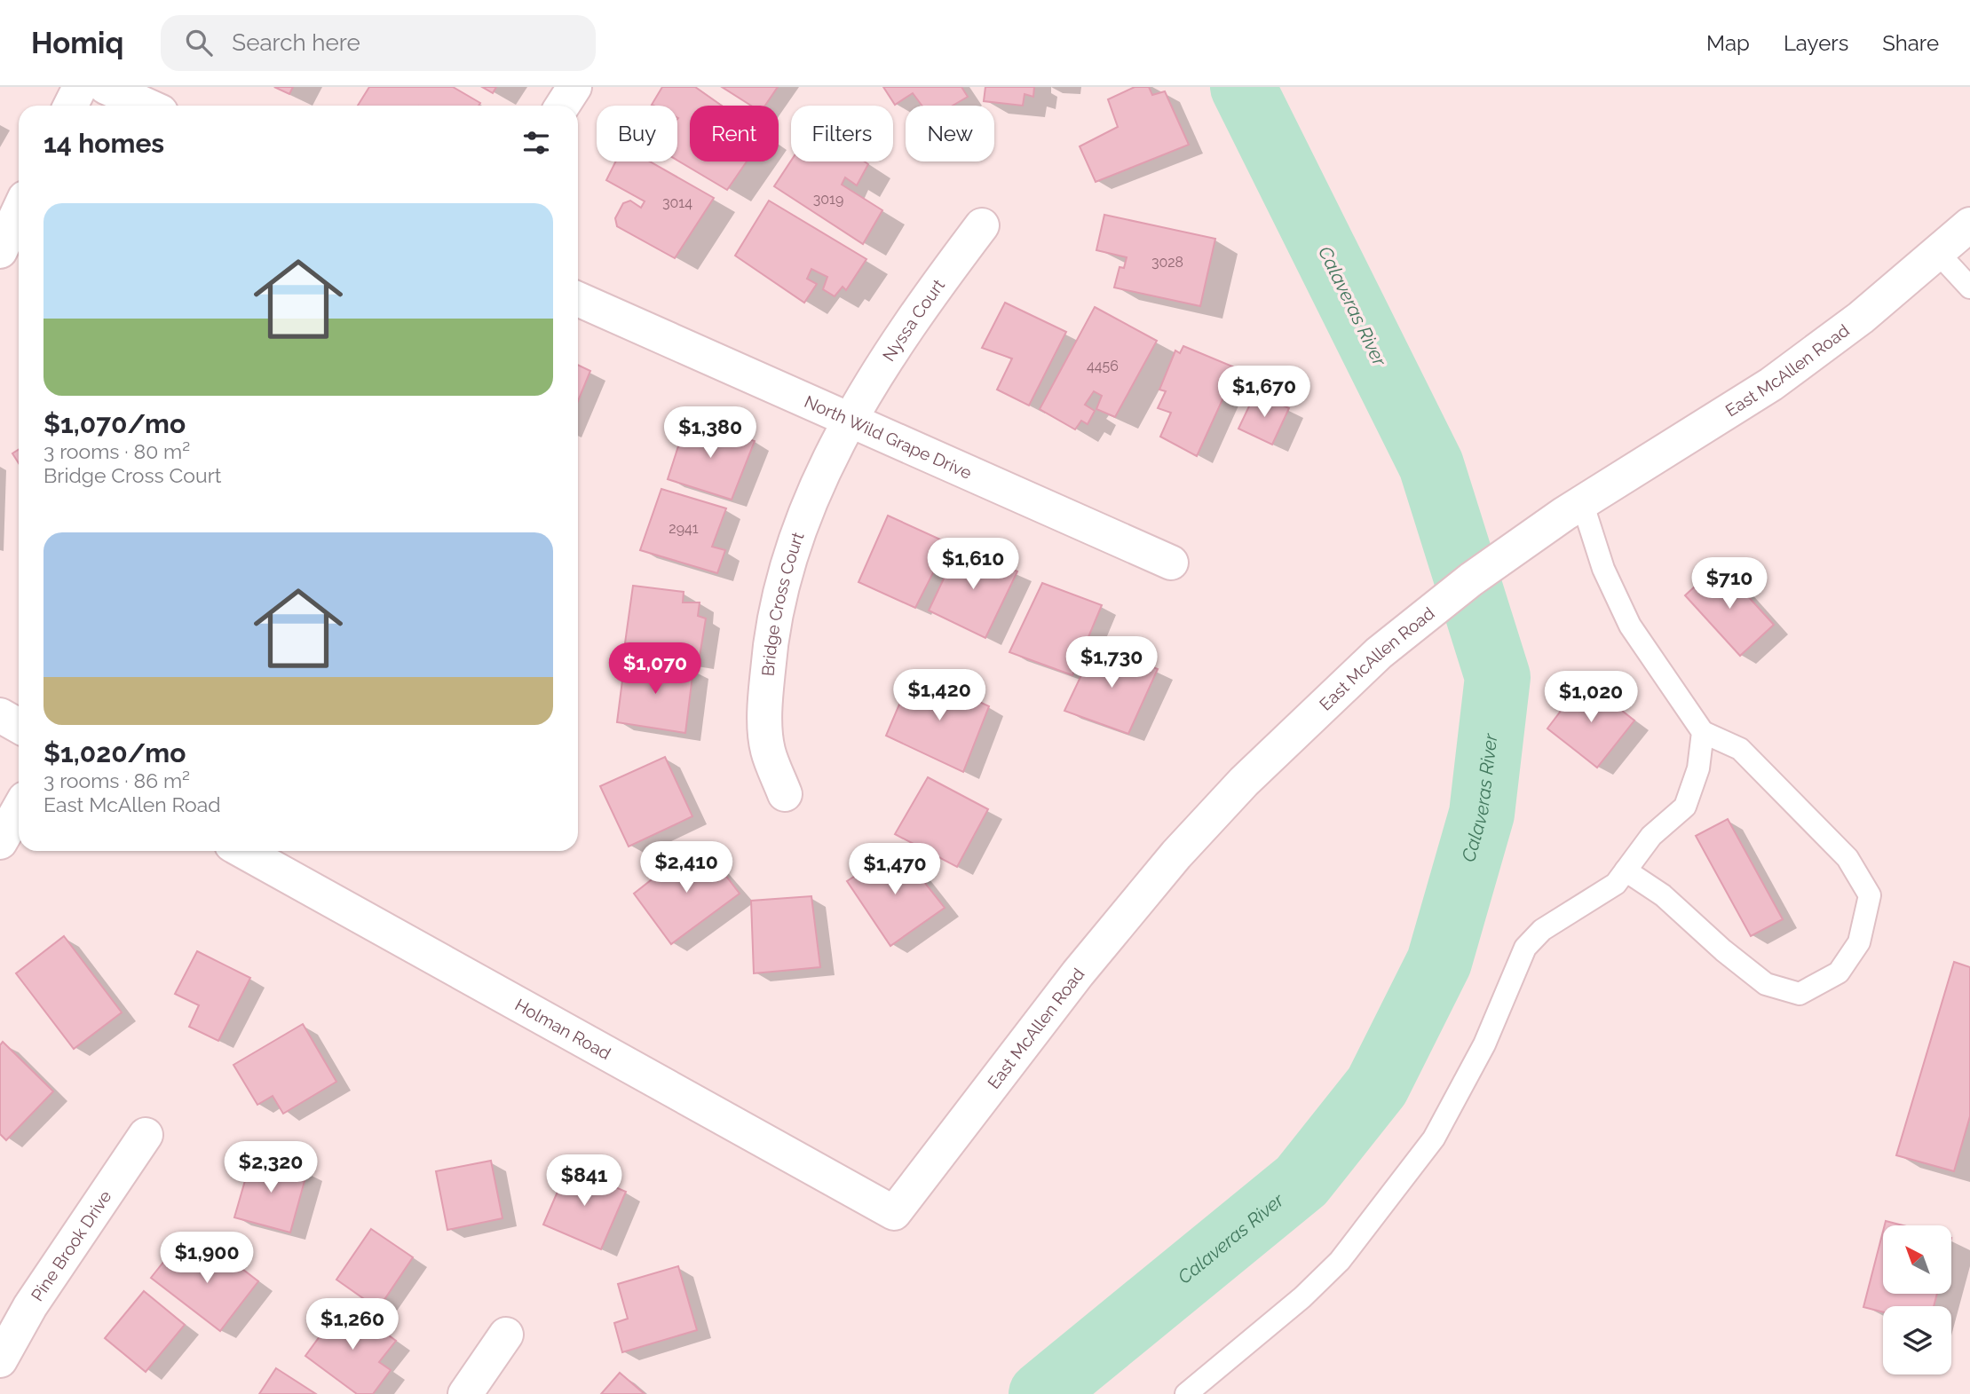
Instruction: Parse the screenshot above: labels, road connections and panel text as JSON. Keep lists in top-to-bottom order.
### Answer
{
  "streets": {
    "street": [
      "Nyssa Court",
      "East McAllen Road",
      "North Wild Grape Drive",
      "Bridge Cross Court",
      "Holman Road",
      "Pine Brook Drive"
    ]
  },
  "crossings": [
    ["Nyssa Court", "North Wild Grape Drive"],
    ["Nyssa Court", "Bridge Cross Court"],
    ["East McAllen Road", "Holman Road"],
    ["North Wild Grape Drive", "Bridge Cross Court"]
  ],
  "water": ["Calaveras River"],
  "house_numbers": [
    "3019",
    "3014",
    "3028",
    "4456",
    "2941"
  ],
  "north": "top left",
  "page": {
    "header": "Homiq",
    "search": "Search here",
    "nav": ["Map", "Layers", "Share"],
    "chip": [
      "Buy",
      "Rent",
      "Filters",
      "New"
    ],
    "heading": "14 homes",
    "list": [
      {
        "name": "$1,070/mo",
        "note": "3 rooms · 80 m² · Bridge Cross Court"
      },
      {
        "name": "$1,020/mo",
        "note": "3 rooms · 86 m² · East McAllen Road"
      }
    ],
    "price": [
      "$1,670",
      "$1,380",
      "$1,610",
      "$710",
      "$1,730",
      "$1,070",
      "$1,420",
      "$1,020",
      "$2,410",
      "$1,470",
      "$2,320",
      "$841",
      "$1,900",
      "$1,260"
    ]
  }
}
